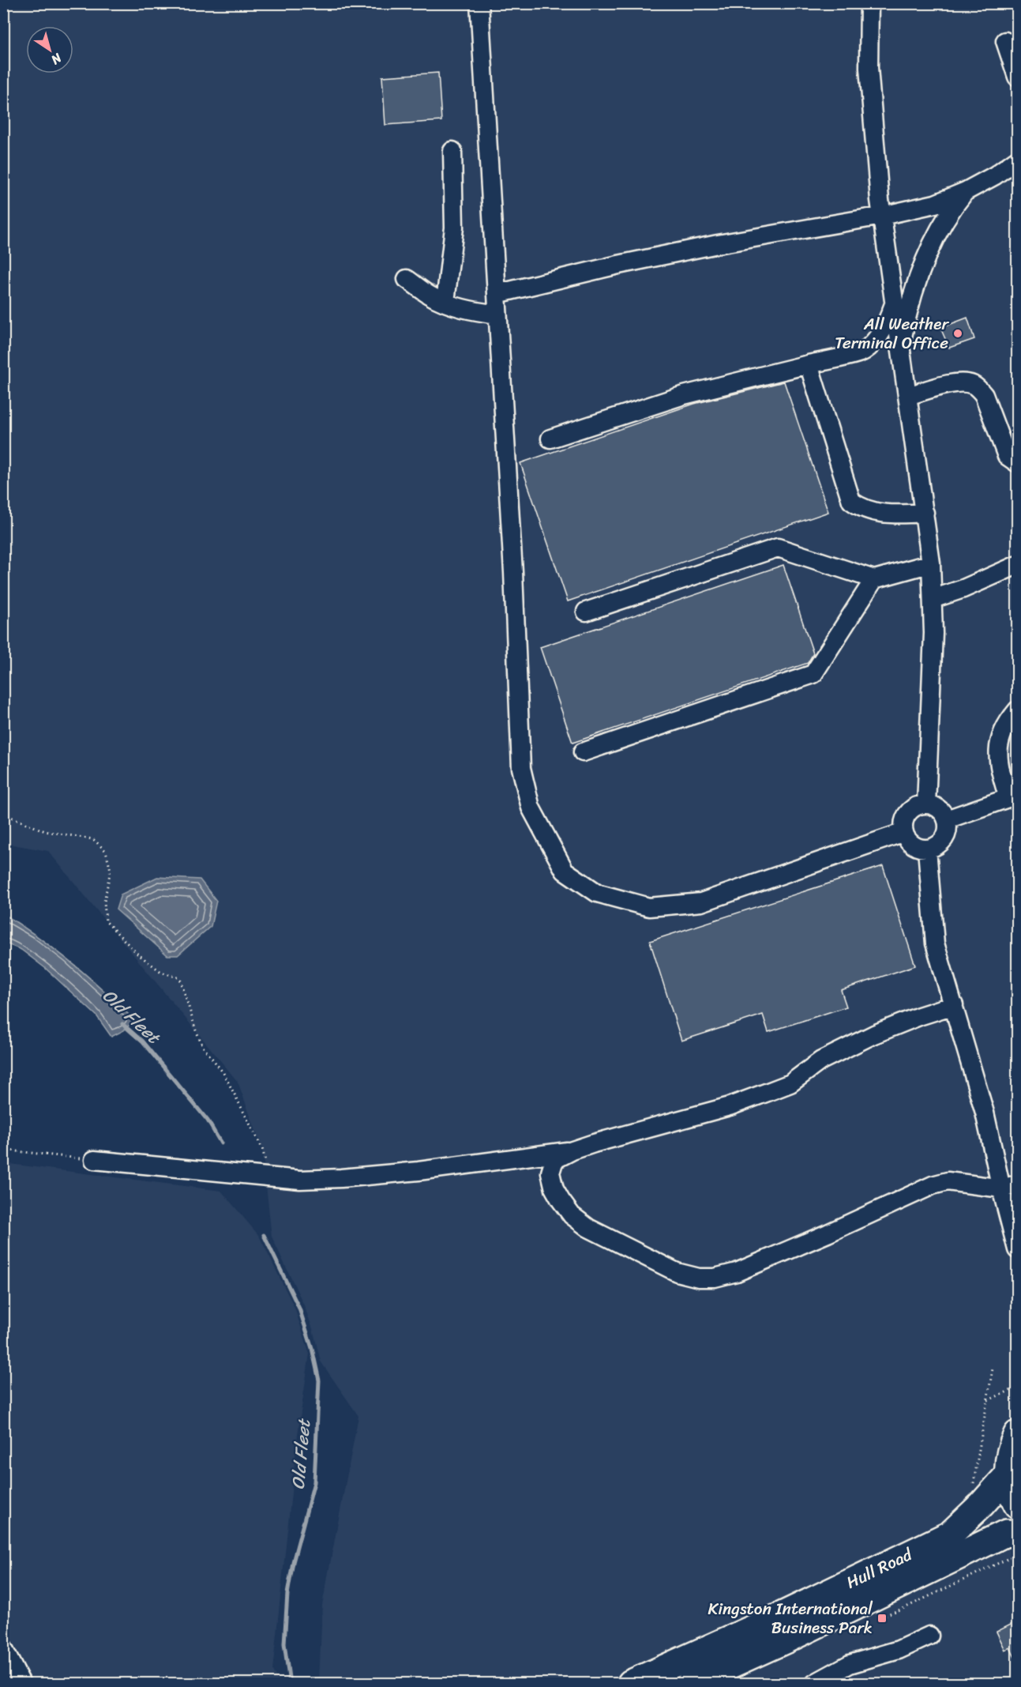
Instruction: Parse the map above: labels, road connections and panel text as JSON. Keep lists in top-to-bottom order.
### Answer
{
  "streets": {
    "highway": ["Hull Road"]
  },
  "water": ["Old Fleet"],
  "places": {
    "other": ["All Weather Terminal Office"],
    "transit": ["Kingston International Business Park"]
  },
  "north": "bottom right"
}
